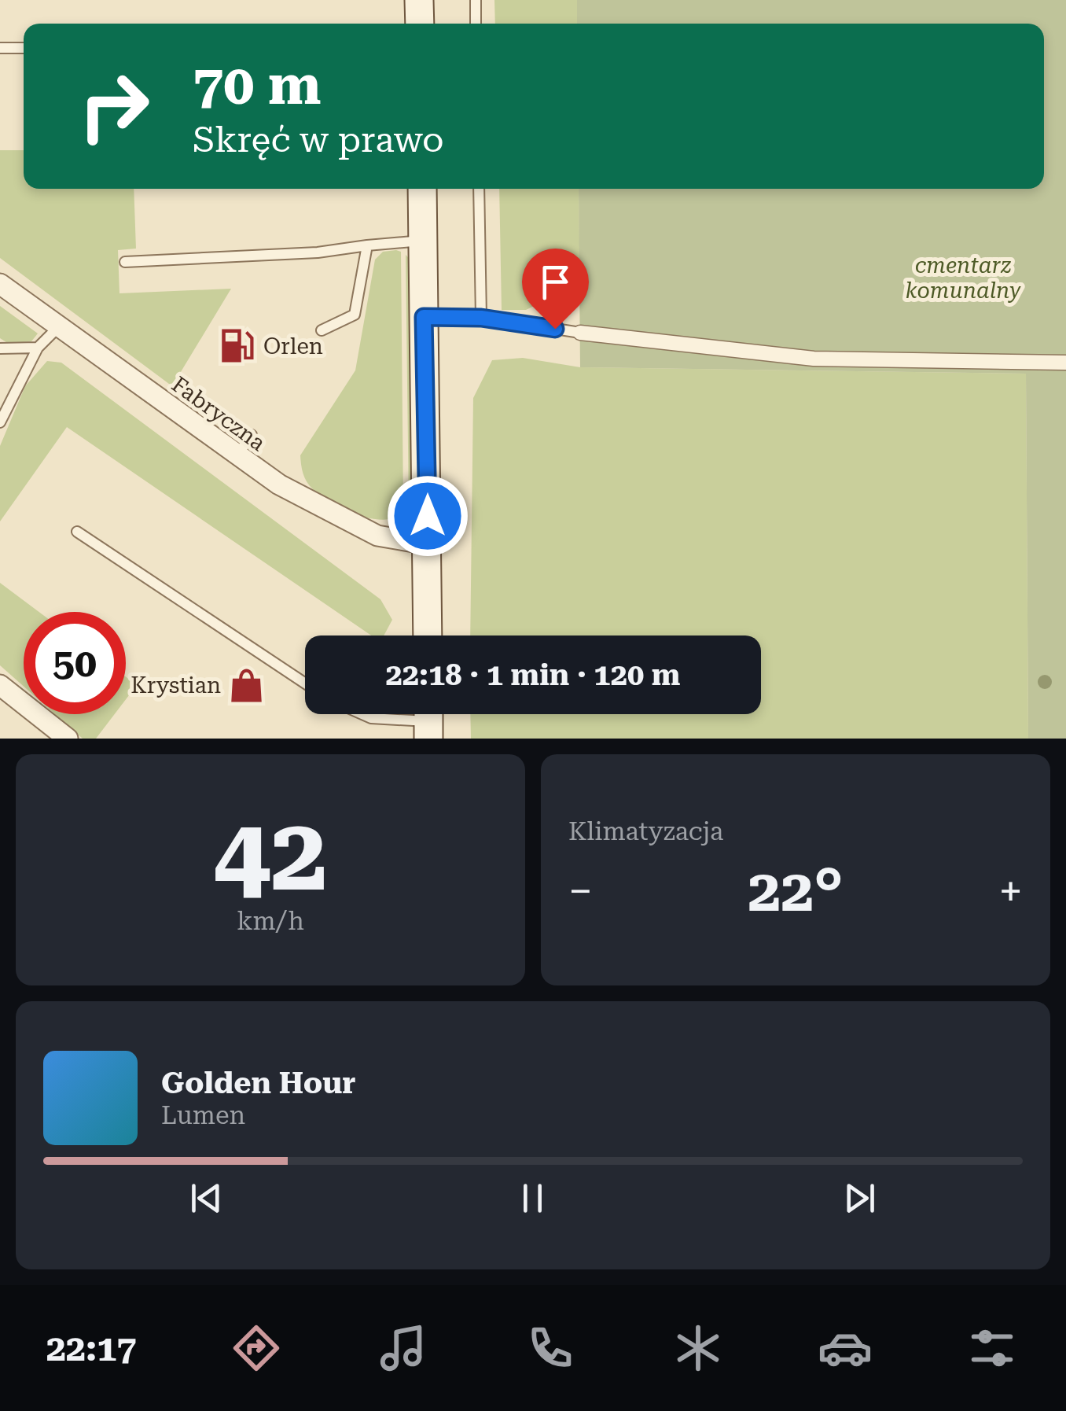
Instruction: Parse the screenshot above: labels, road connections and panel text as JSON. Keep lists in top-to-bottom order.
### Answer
{
  "streets": {
    "street": ["Fabryczna"]
  },
  "parks": ["cmentarz komunalny"],
  "places": {
    "fuel station": ["Orlen"],
    "shop": ["Krystian"]
  },
  "page": {
    "turn": ["70 m", "Skręć w prawo"],
    "limit": "50",
    "trip": "22:18 · 1 min · 120 m",
    "tile": [
      ["42", "km/h"],
      "Klimatyzacja"
    ],
    "heat": ["−", "22°", "+"],
    "song": ["Golden Hour", "Lumen"],
    "tabs": "22:17"
  }
}
